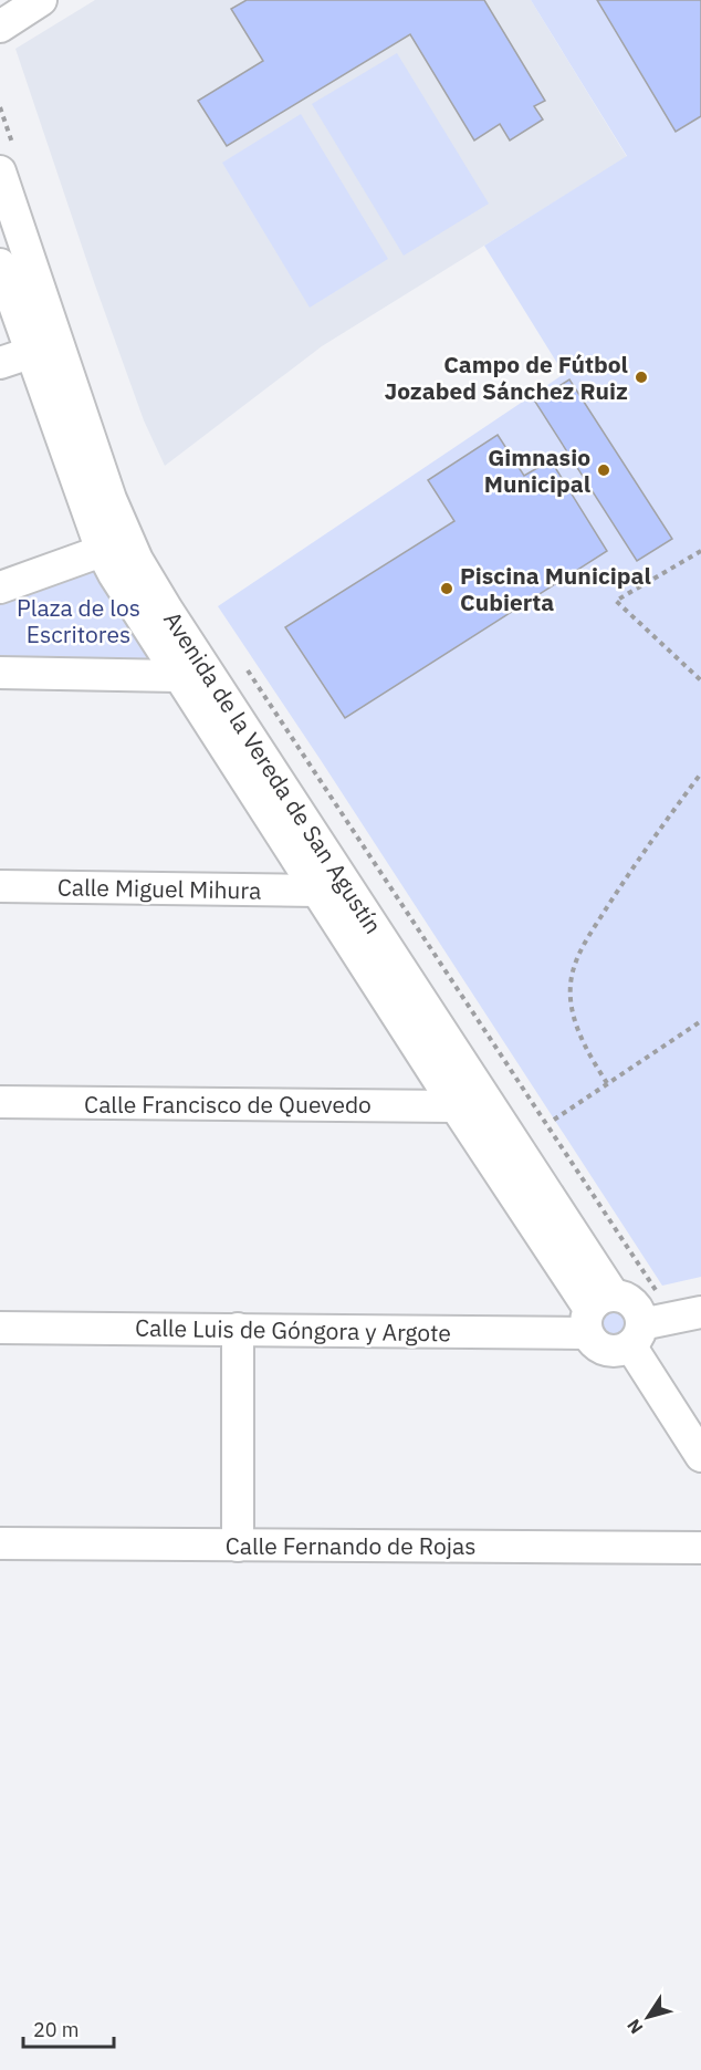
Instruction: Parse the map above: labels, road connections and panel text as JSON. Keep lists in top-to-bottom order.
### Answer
{
  "streets": {
    "street": [
      "Avenida de la Vereda de San Agustín",
      "Calle Miguel Mihura",
      "Calle Francisco de Quevedo",
      "Calle Luis de Góngora y Argote",
      "Calle Fernando de Rojas"
    ]
  },
  "crossings": [
    ["Avenida de la Vereda de San Agustín", "Calle Miguel Mihura"],
    ["Avenida de la Vereda de San Agustín", "Calle Francisco de Quevedo"],
    ["Avenida de la Vereda de San Agustín", "Calle Luis de Góngora y Argote"]
  ],
  "parks": ["Plaza de los Escritores"],
  "places": ["Campo de Fútbol Jozabed Sánchez Ruiz", "Gimnasio Municipal", "Piscina Municipal Cubierta"],
  "scale_bar": "20 m",
  "north": "bottom left"
}
